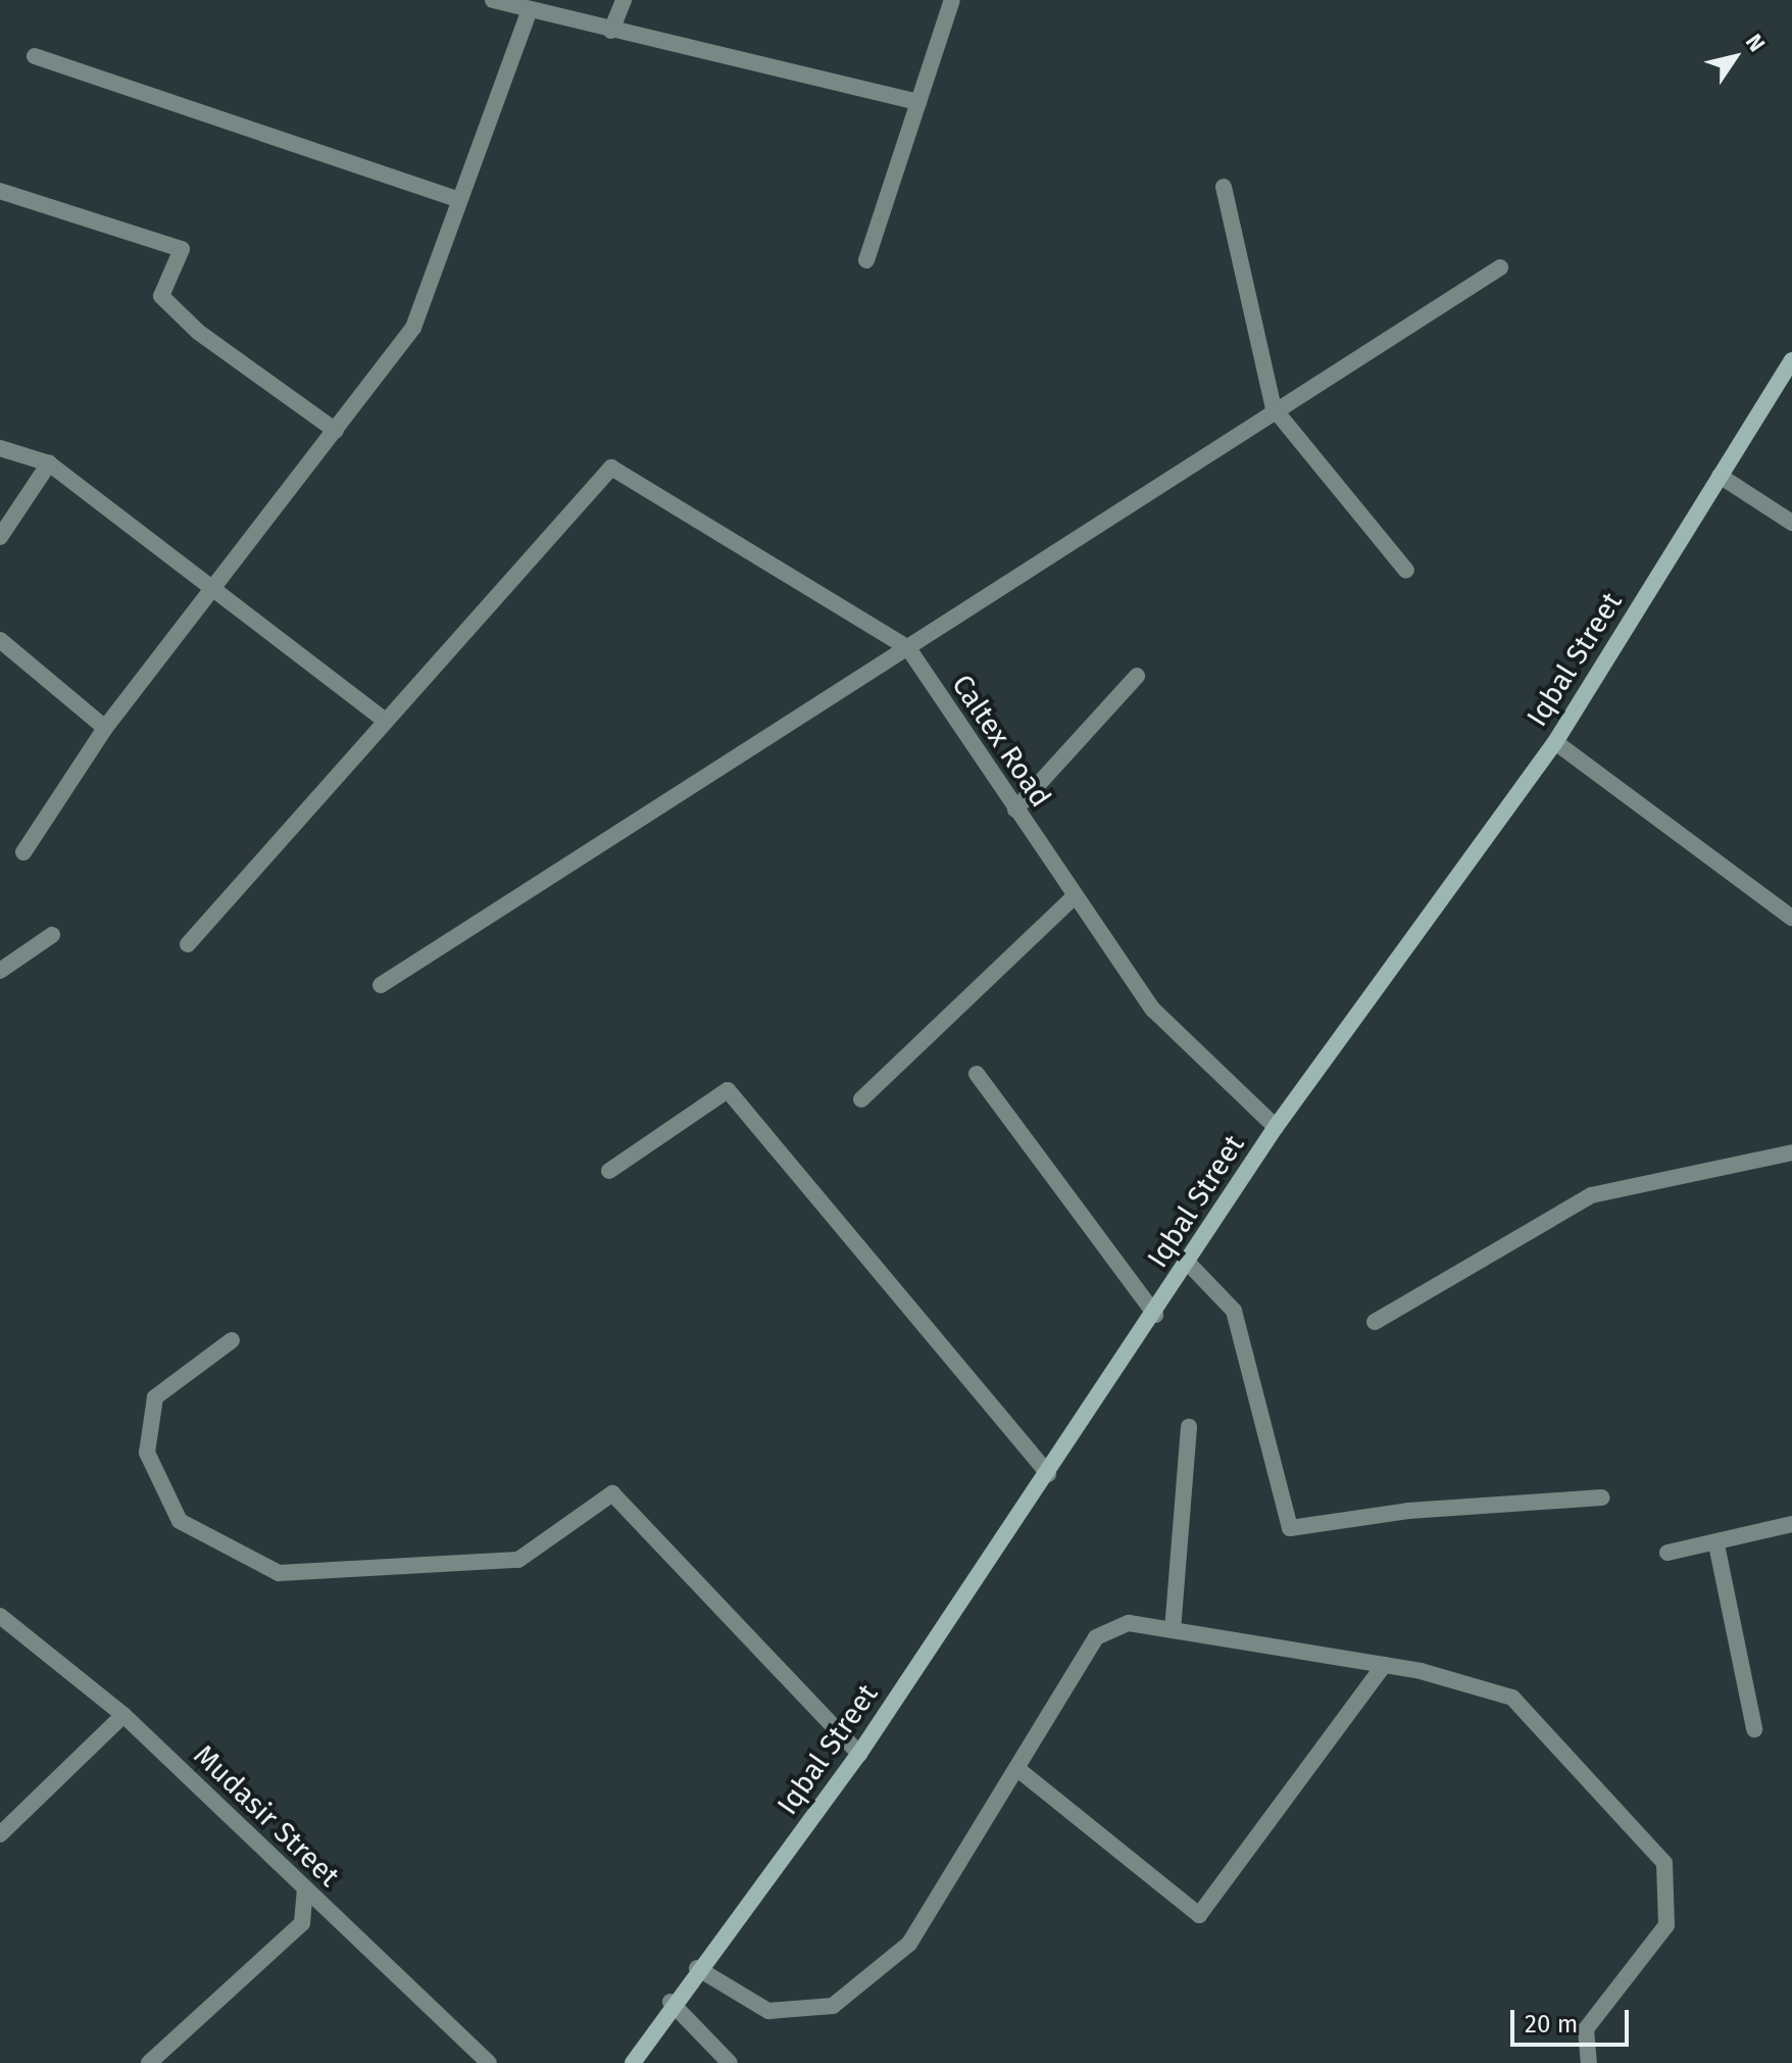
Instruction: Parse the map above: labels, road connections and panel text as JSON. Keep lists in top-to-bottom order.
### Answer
{
  "streets": {
    "street": ["Iqbal Street", "Caltex Road", "Mudasir Street"]
  },
  "crossings": [
    ["Iqbal Street", "Caltex Road"]
  ],
  "scale_bar": "20 m",
  "north": "top right"
}
